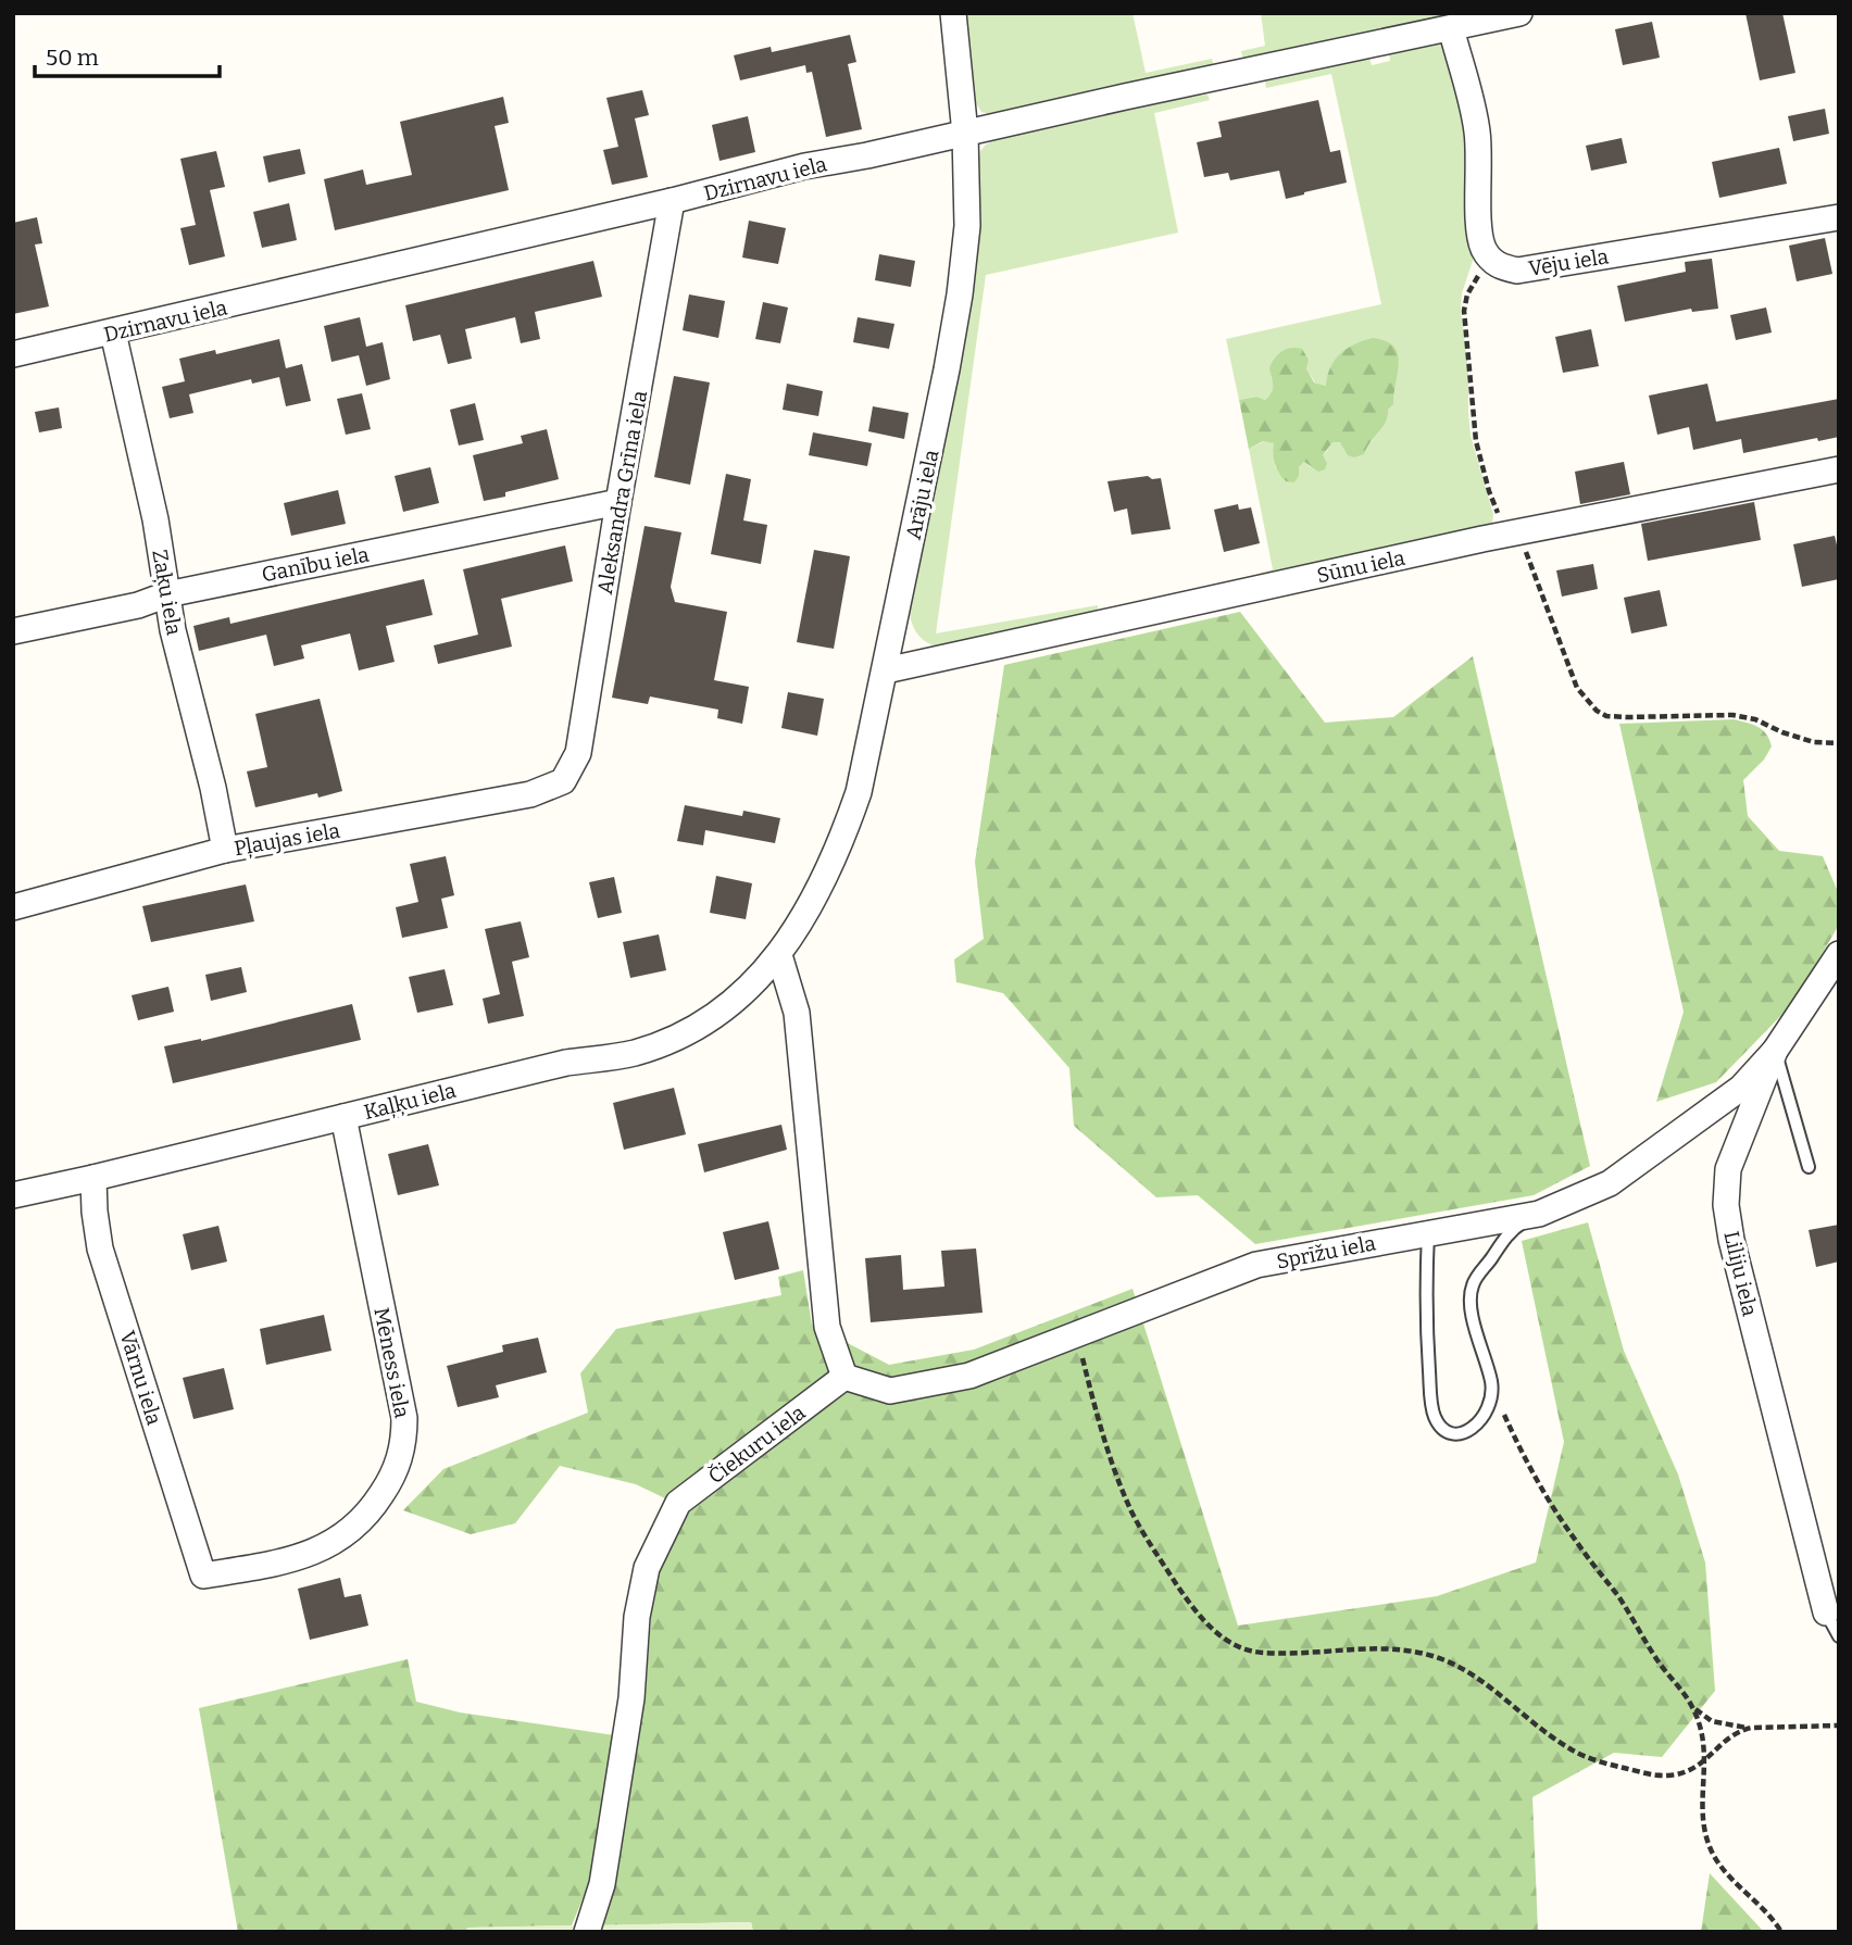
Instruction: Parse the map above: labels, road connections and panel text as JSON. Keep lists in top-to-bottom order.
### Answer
{
  "streets": {
    "street": [
      "Dzirnavu iela",
      "Vēju iela",
      "Aleksandra Grīna iela",
      "Arāju iela",
      "Ganību iela",
      "Sūnu iela",
      "Zaķu iela",
      "Pļaujas iela",
      "Kaļķu iela",
      "Sprīžu iela",
      "Liliju iela",
      "Mēness iela",
      "Vārnu iela",
      "Čiekuru iela"
    ]
  },
  "crossings": [
    ["Dzirnavu iela", "Aleksandra Grīna iela"],
    ["Dzirnavu iela", "Arāju iela"],
    ["Dzirnavu iela", "Zaķu iela"],
    ["Aleksandra Grīna iela", "Ganību iela"],
    ["Aleksandra Grīna iela", "Pļaujas iela"],
    ["Arāju iela", "Sūnu iela"],
    ["Arāju iela", "Kaļķu iela"],
    ["Ganību iela", "Zaķu iela"],
    ["Zaķu iela", "Pļaujas iela"],
    ["Kaļķu iela", "Mēness iela"],
    ["Kaļķu iela", "Vārnu iela"],
    ["Sprīžu iela", "Liliju iela"],
    ["Sprīžu iela", "Čiekuru iela"],
    ["Mēness iela", "Vārnu iela"]
  ],
  "scale_bar": "50 m"
}
